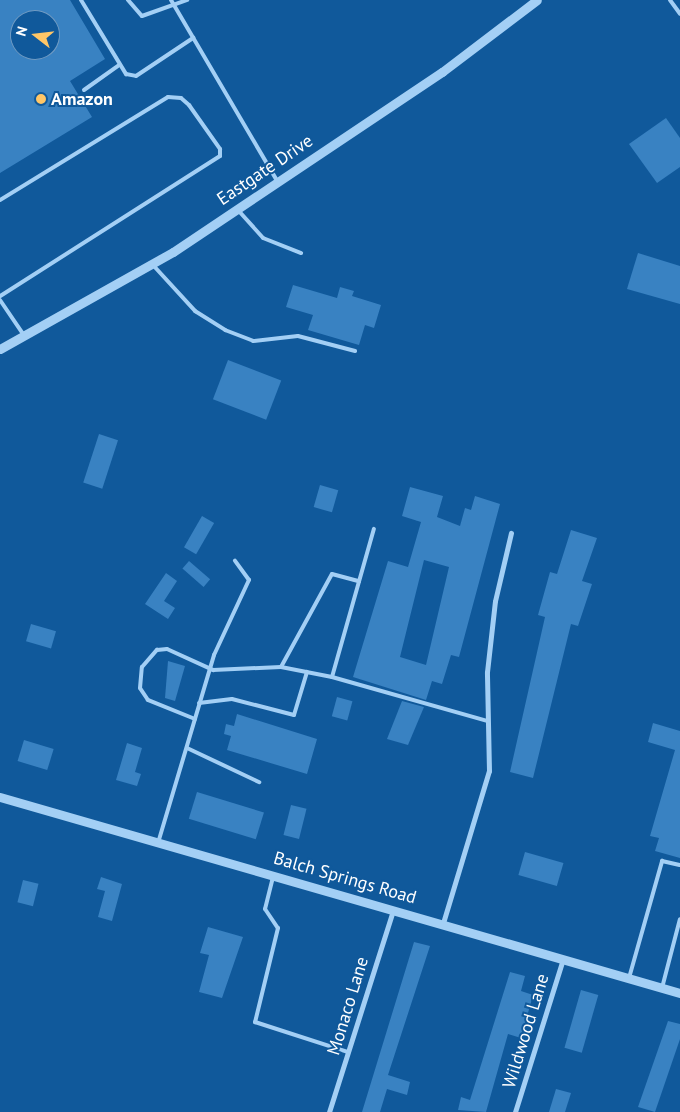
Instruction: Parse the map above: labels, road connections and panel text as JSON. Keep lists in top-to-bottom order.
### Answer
{
  "streets": {
    "street": [
      "Eastgate Drive",
      "Balch Springs Road",
      "Monaco Lane",
      "Wildwood Lane"
    ]
  },
  "crossings": [
    ["Balch Springs Road", "Monaco Lane"],
    ["Balch Springs Road", "Wildwood Lane"]
  ],
  "places": ["Amazon"],
  "north": "left"
}
